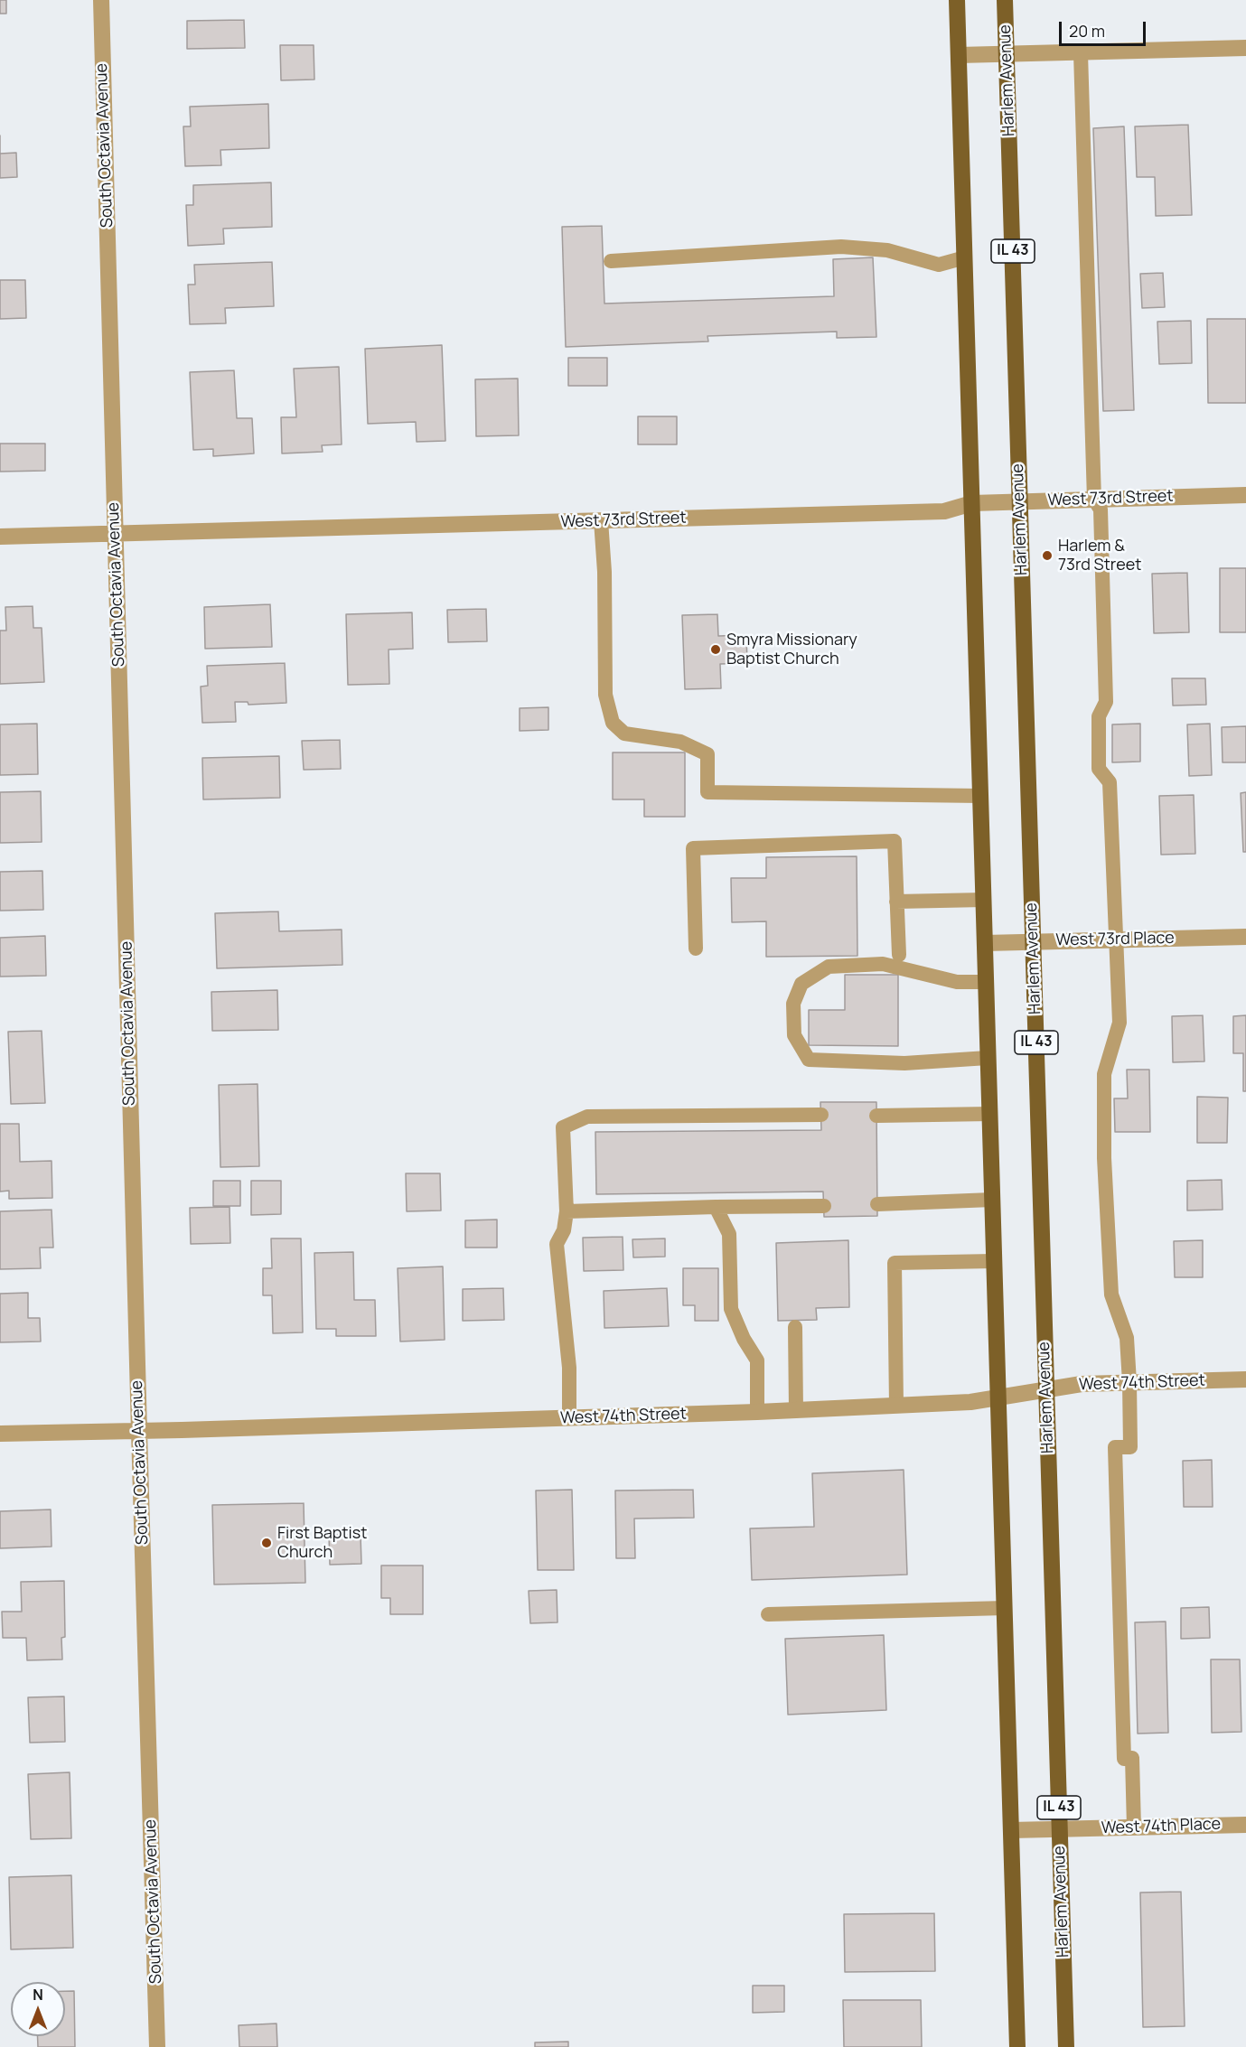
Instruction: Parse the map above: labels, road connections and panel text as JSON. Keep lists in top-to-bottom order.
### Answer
{
  "streets": {
    "main road": ["Harlem Avenue", "IL 43"],
    "street": [
      "South Octavia Avenue",
      "West 73rd Street",
      "West 73rd Place",
      "West 74th Street",
      "West 74th Place"
    ]
  },
  "crossings": [
    ["Harlem Avenue", "West 73rd Street"],
    ["Harlem Avenue", "West 73rd Place"],
    ["Harlem Avenue", "West 74th Street"],
    ["Harlem Avenue", "West 74th Place"],
    ["South Octavia Avenue", "West 73rd Street"],
    ["South Octavia Avenue", "West 74th Street"]
  ],
  "places": ["Harlem & 73rd Street", "Smyra Missionary Baptist Church", "First Baptist Church"],
  "scale_bar": "20 m",
  "north": "top"
}
